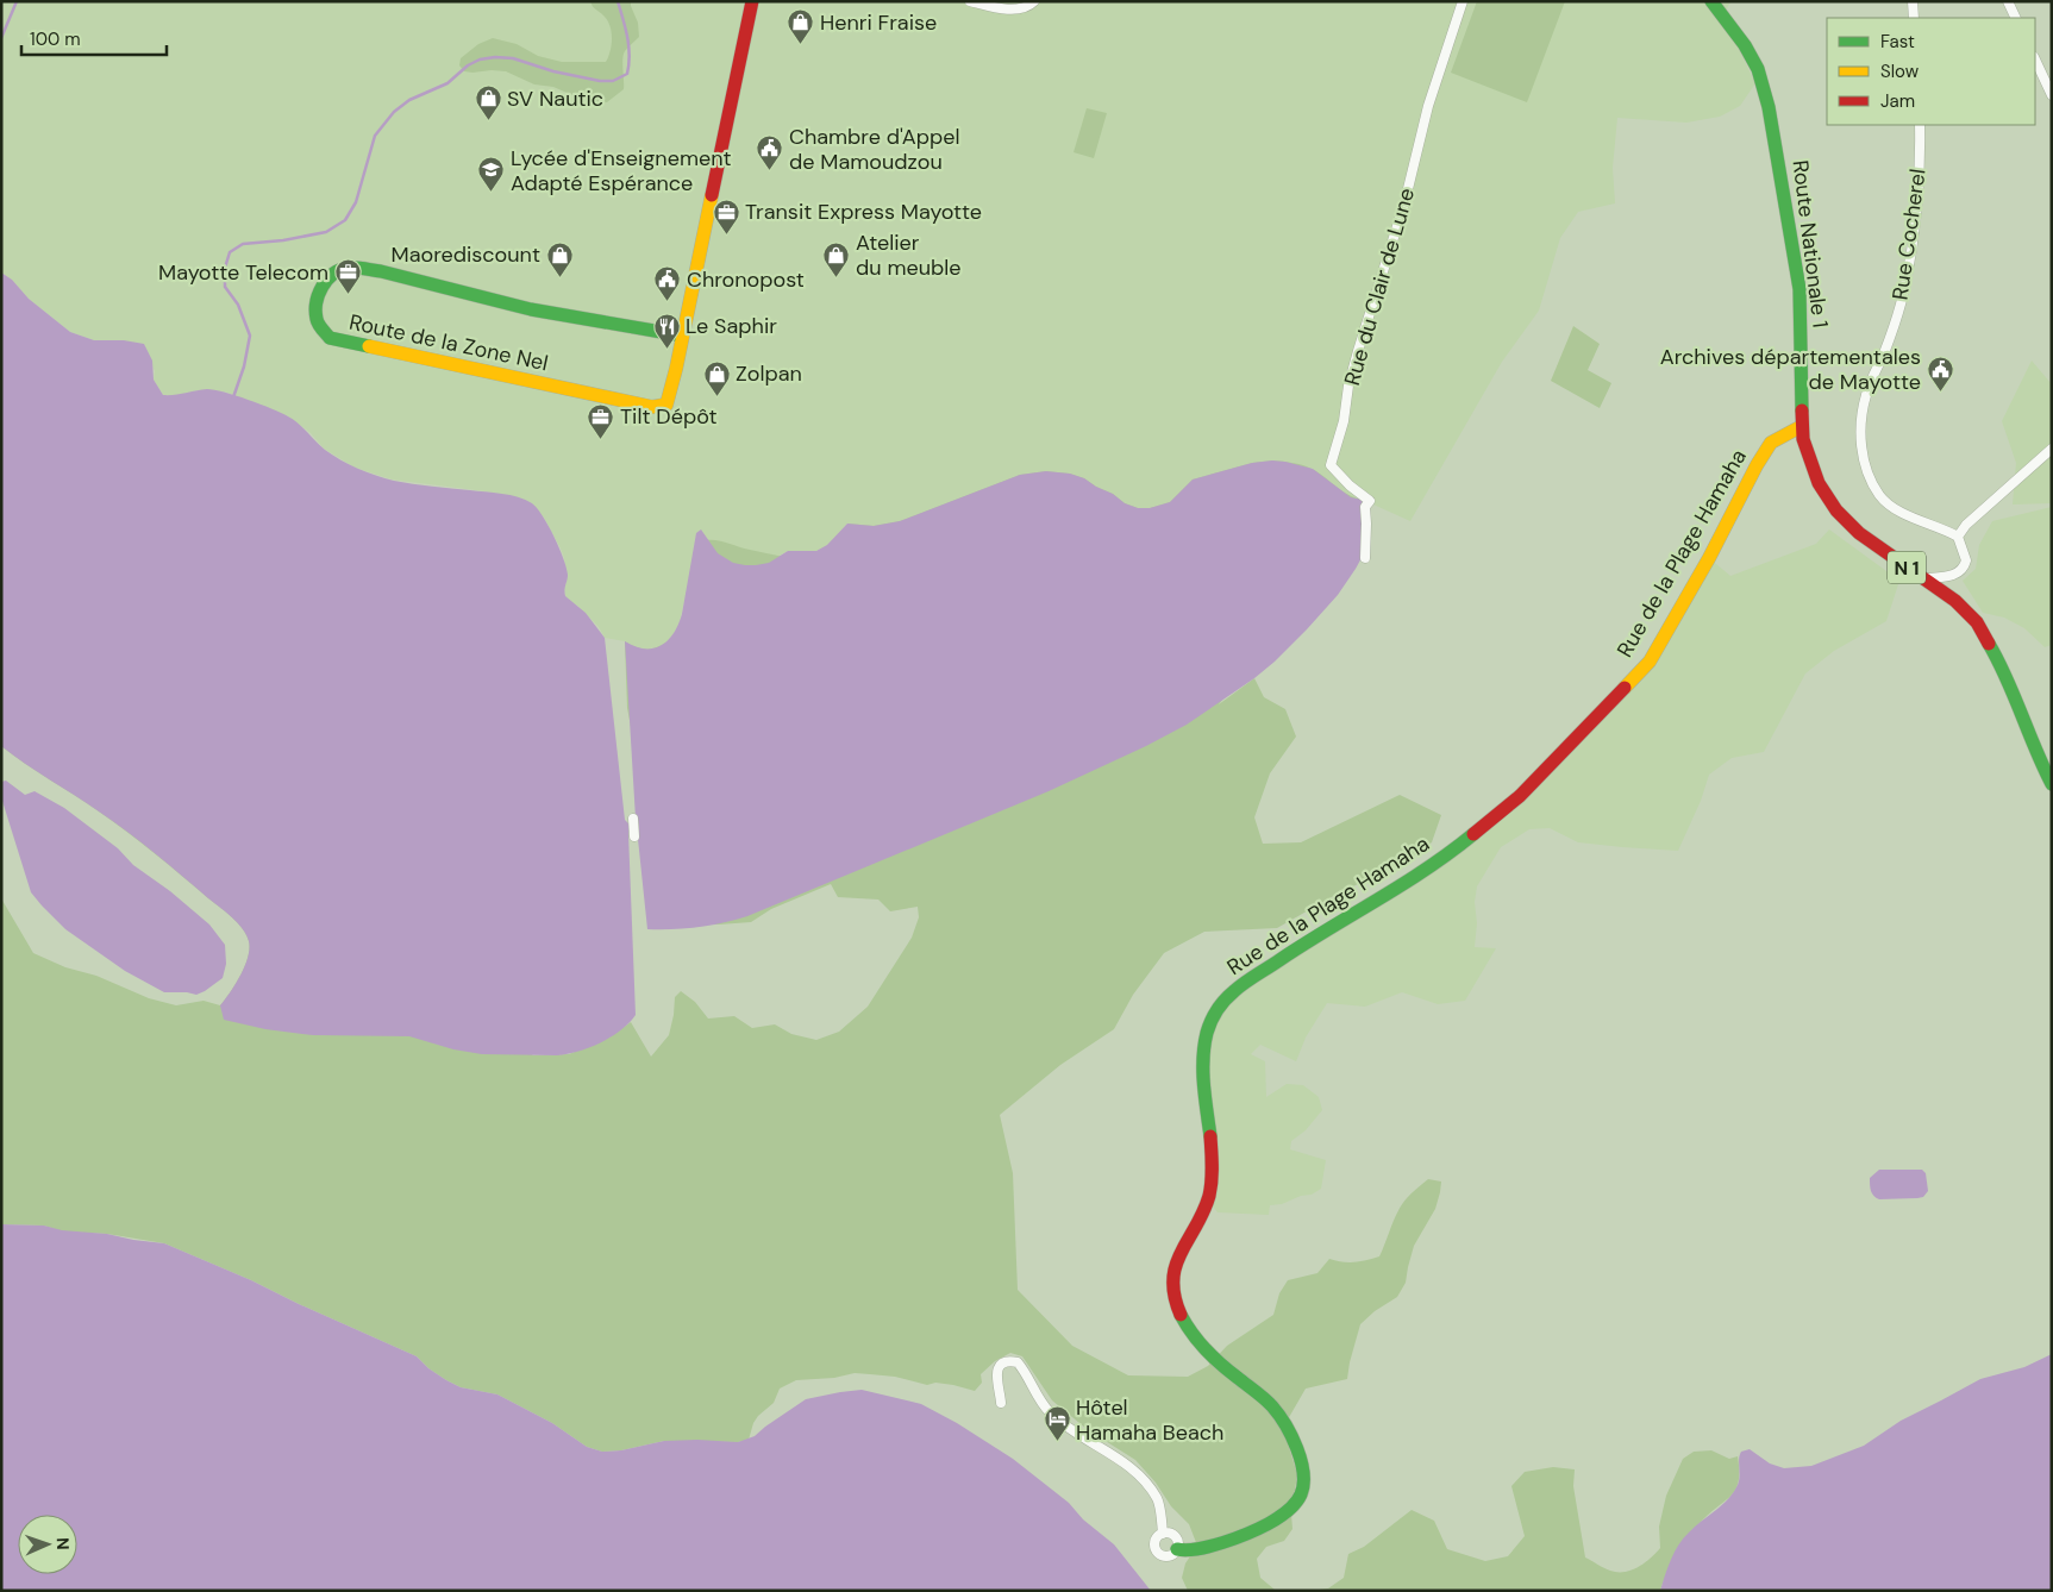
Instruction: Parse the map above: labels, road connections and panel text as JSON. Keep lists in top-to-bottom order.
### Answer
{
  "streets": {
    "street": [
      "Rue Cocherel",
      "Route Nationale 1",
      "Rue du Clair de Lune",
      "Route de la Zone Nel",
      "Rue de la Plage Hamaha",
      "N 1"
    ]
  },
  "crossings": [
    ["Route Nationale 1", "Rue de la Plage Hamaha"]
  ],
  "places": {
    "shop": [
      "Henri Fraise",
      "SV Nautic",
      "Maorediscount",
      "Atelier du meuble",
      "Zolpan"
    ],
    "public building": ["Chambre d'Appel de Mamoudzou", "Chronopost", "Archives départementales de Mayotte"],
    "school or university": ["Lycée d'Enseignement Adapté Espérance"],
    "office": ["Transit Express Mayotte", "Mayotte Telecom", "Tilt Dépôt"],
    "restaurant": ["Le Saphir"],
    "hotel": ["Hôtel Hamaha Beach"]
  },
  "legend": ["Fast", "Slow", "Jam"],
  "scale_bar": "100 m",
  "north": "right"
}
